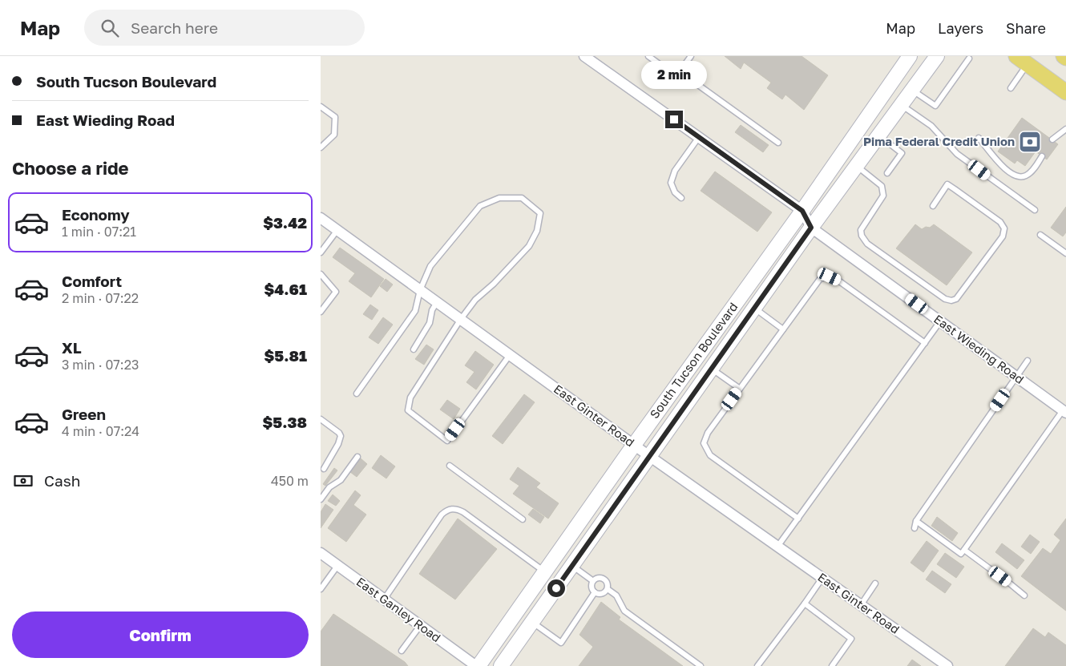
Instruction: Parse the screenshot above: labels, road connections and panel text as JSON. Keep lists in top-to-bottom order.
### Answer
{
  "streets": {
    "main road": ["South Tucson Boulevard"],
    "street": ["East Wieding Road", "East Ginter Road", "East Ganley Road"]
  },
  "crossings": [
    ["East Wieding Road", "South Tucson Boulevard"],
    ["South Tucson Boulevard", "East Ginter Road"],
    ["South Tucson Boulevard", "East Ganley Road"]
  ],
  "places": {
    "bank": ["Pima Federal Credit Union"]
  },
  "page": {
    "header": "Map",
    "search": "Search here",
    "nav": ["Map", "Layers", "Share"],
    "banner": ["South Tucson Boulevard", "East Wieding Road"],
    "bubble": "2 min",
    "heading": "Choose a ride",
    "list": [
      {
        "name": "Economy",
        "note": "1 min · 07:21",
        "value": "$3.42"
      },
      {
        "name": "Comfort",
        "note": "2 min · 07:22",
        "value": "$4.61"
      },
      {
        "name": "XL",
        "note": "3 min · 07:23",
        "value": "$5.81"
      },
      {
        "name": "Green",
        "note": "4 min · 07:24",
        "value": "$5.38"
      }
    ],
    "pay": ["Cash", "450 m"],
    "buttons": "Confirm"
  }
}
